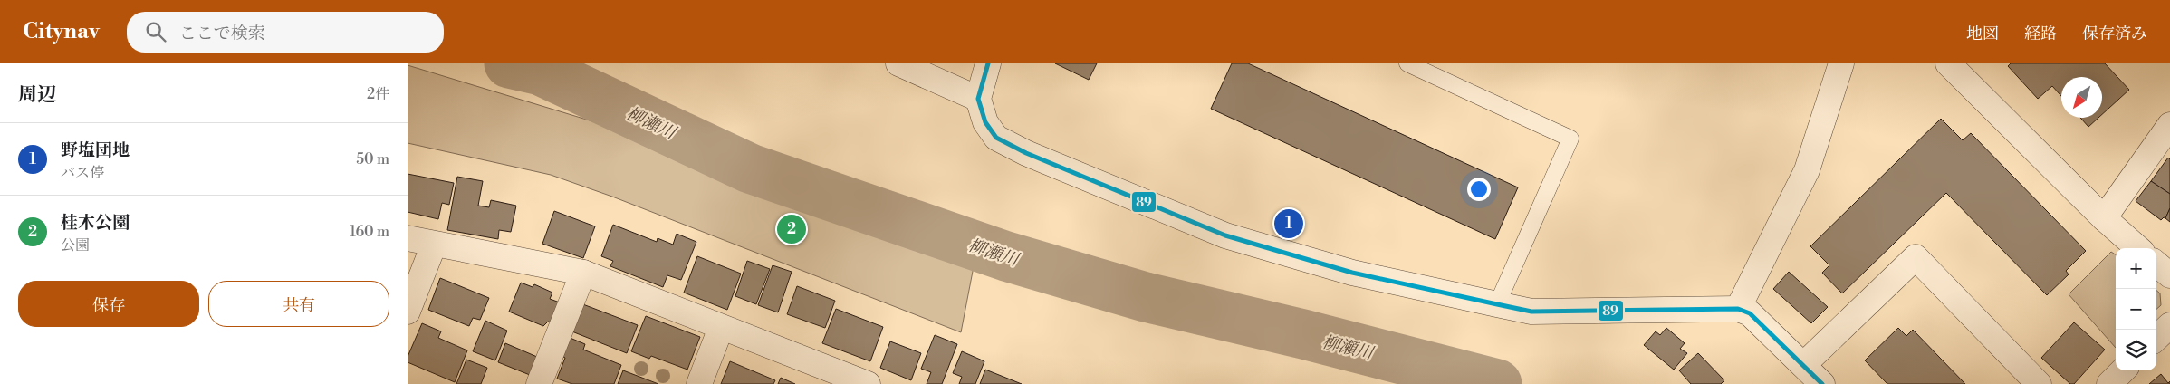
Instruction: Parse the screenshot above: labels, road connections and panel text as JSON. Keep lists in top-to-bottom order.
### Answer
{
  "water": ["柳瀬川"],
  "lines": ["transit line 89"],
  "north": "bottom left",
  "page": {
    "header": "Citynav",
    "search": "ここで検索",
    "nav": ["地図", "経路", "保存済み"],
    "heading": ["周辺", "2件"],
    "list": [
      {
        "mark": "1",
        "name": "野塩団地",
        "note": "バス停",
        "value": "50 m"
      },
      {
        "mark": "2",
        "name": "桂木公園",
        "note": "公園",
        "value": "160 m"
      }
    ],
    "pins": ["1", "2"],
    "map_buttons": ["+", "−"],
    "buttons": ["保存", "共有"]
  }
}
